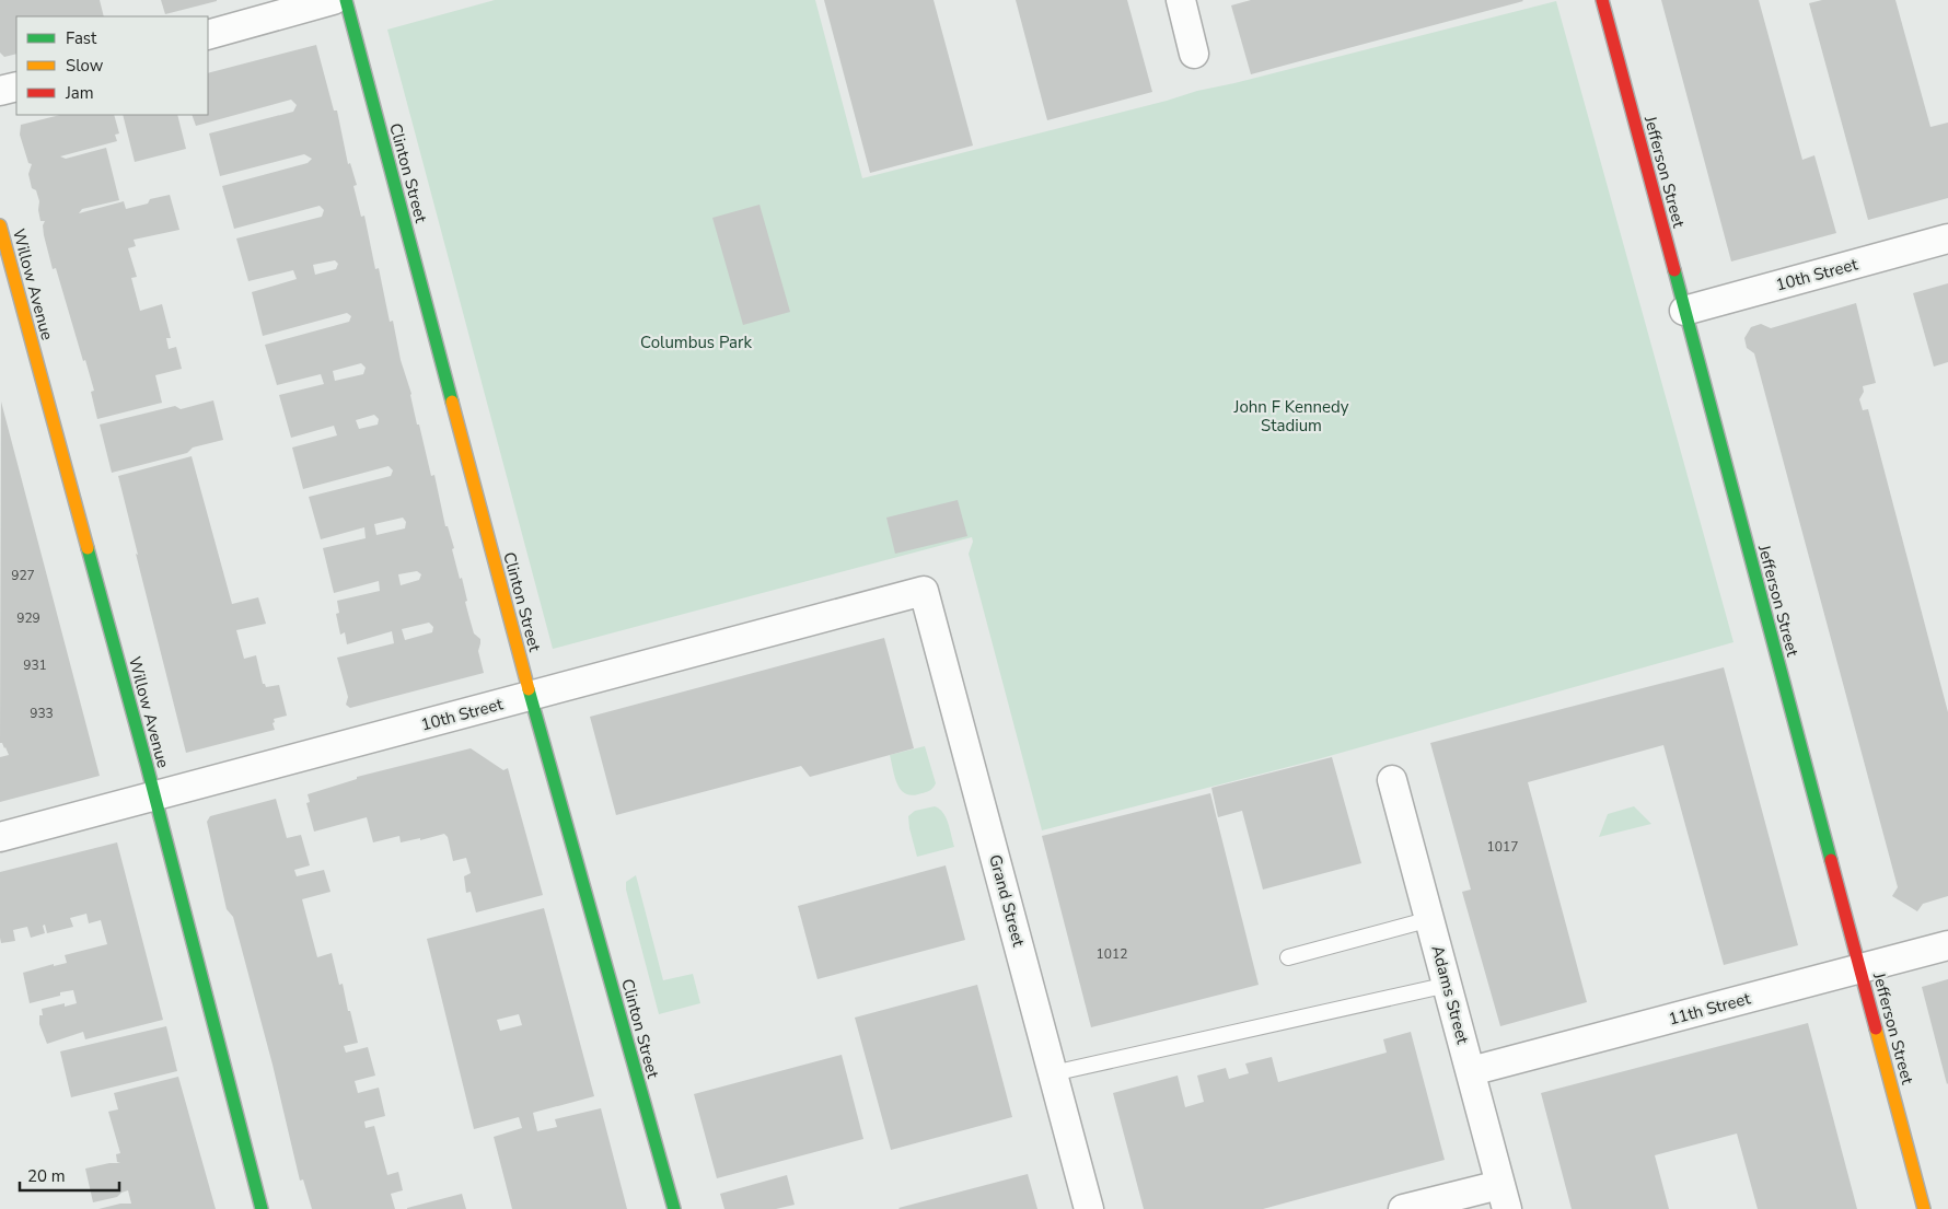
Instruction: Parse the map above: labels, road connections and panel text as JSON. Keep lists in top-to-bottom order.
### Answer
{
  "streets": {
    "street": [
      "Jefferson Street",
      "Clinton Street",
      "10th Street",
      "Willow Avenue",
      "Grand Street",
      "Adams Street",
      "11th Street"
    ]
  },
  "crossings": [
    ["Jefferson Street", "10th Street"],
    ["Jefferson Street", "11th Street"],
    ["Clinton Street", "10th Street"],
    ["10th Street", "Willow Avenue"],
    ["10th Street", "Grand Street"],
    ["Adams Street", "11th Street"]
  ],
  "parks": ["Columbus Park", "John F Kennedy Stadium"],
  "house_numbers": [
    "927",
    "929",
    "931",
    "933",
    "1017",
    "1012"
  ],
  "legend": ["Fast", "Slow", "Jam"],
  "scale_bar": "20 m"
}
